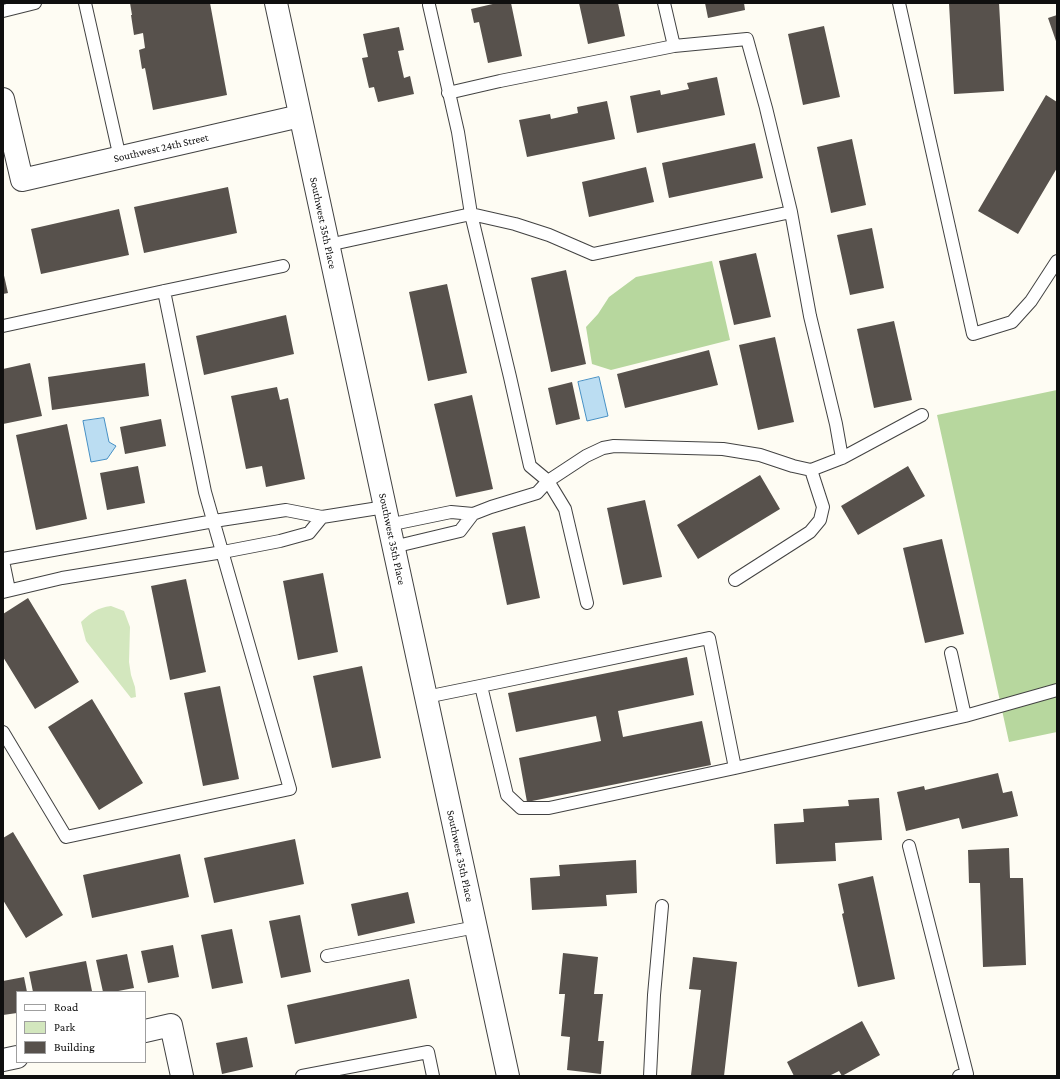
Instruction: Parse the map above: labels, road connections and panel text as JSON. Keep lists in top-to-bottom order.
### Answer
{
  "streets": {
    "street": ["Southwest 24th Street", "Southwest 35th Place"]
  },
  "crossings": [
    ["Southwest 24th Street", "Southwest 35th Place"]
  ],
  "legend": ["Road", "Park", "Building"]
}
